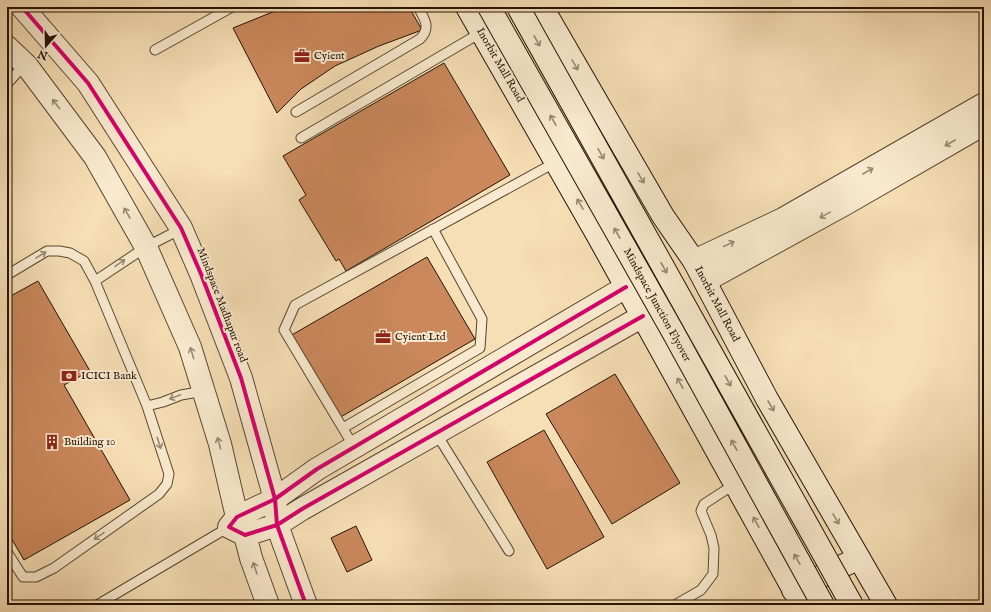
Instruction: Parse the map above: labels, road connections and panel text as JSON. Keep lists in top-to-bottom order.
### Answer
{
  "streets": {
    "street": ["Inorbit Mall Road", "Mindspace Madhapur road", "Mindspace Junction Flyover"]
  },
  "places": {
    "office": ["Cyient", "Cyient Ltd"],
    "bank": ["ICICI Bank"],
    "building": ["Building 10"]
  },
  "north": "bottom"
}
